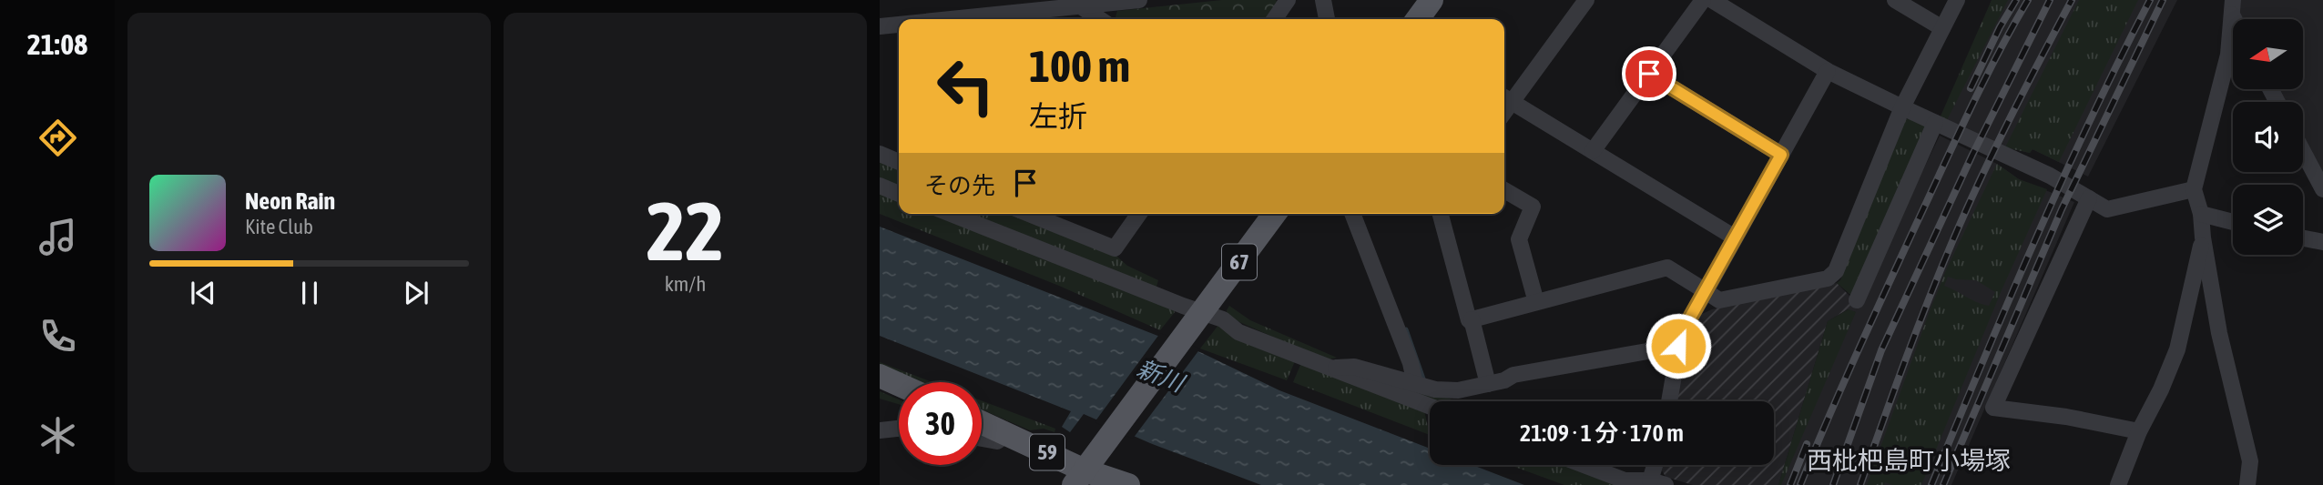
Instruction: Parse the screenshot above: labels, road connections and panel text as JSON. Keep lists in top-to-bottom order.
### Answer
{
  "streets": {
    "main road": ["67", "59"]
  },
  "crossings": [
    ["67", "59"]
  ],
  "districts": ["西枇杷島町小場塚"],
  "water": ["新川"],
  "north": "left",
  "page": {
    "tabs": "21:08",
    "tile": ["22", "km/h"],
    "turn": ["100 m", "左折"],
    "then": "その先",
    "song": ["Neon Rain", "Kite Club"],
    "limit": "30",
    "trip": "21:09 · 1 分 · 170 m"
  }
}
